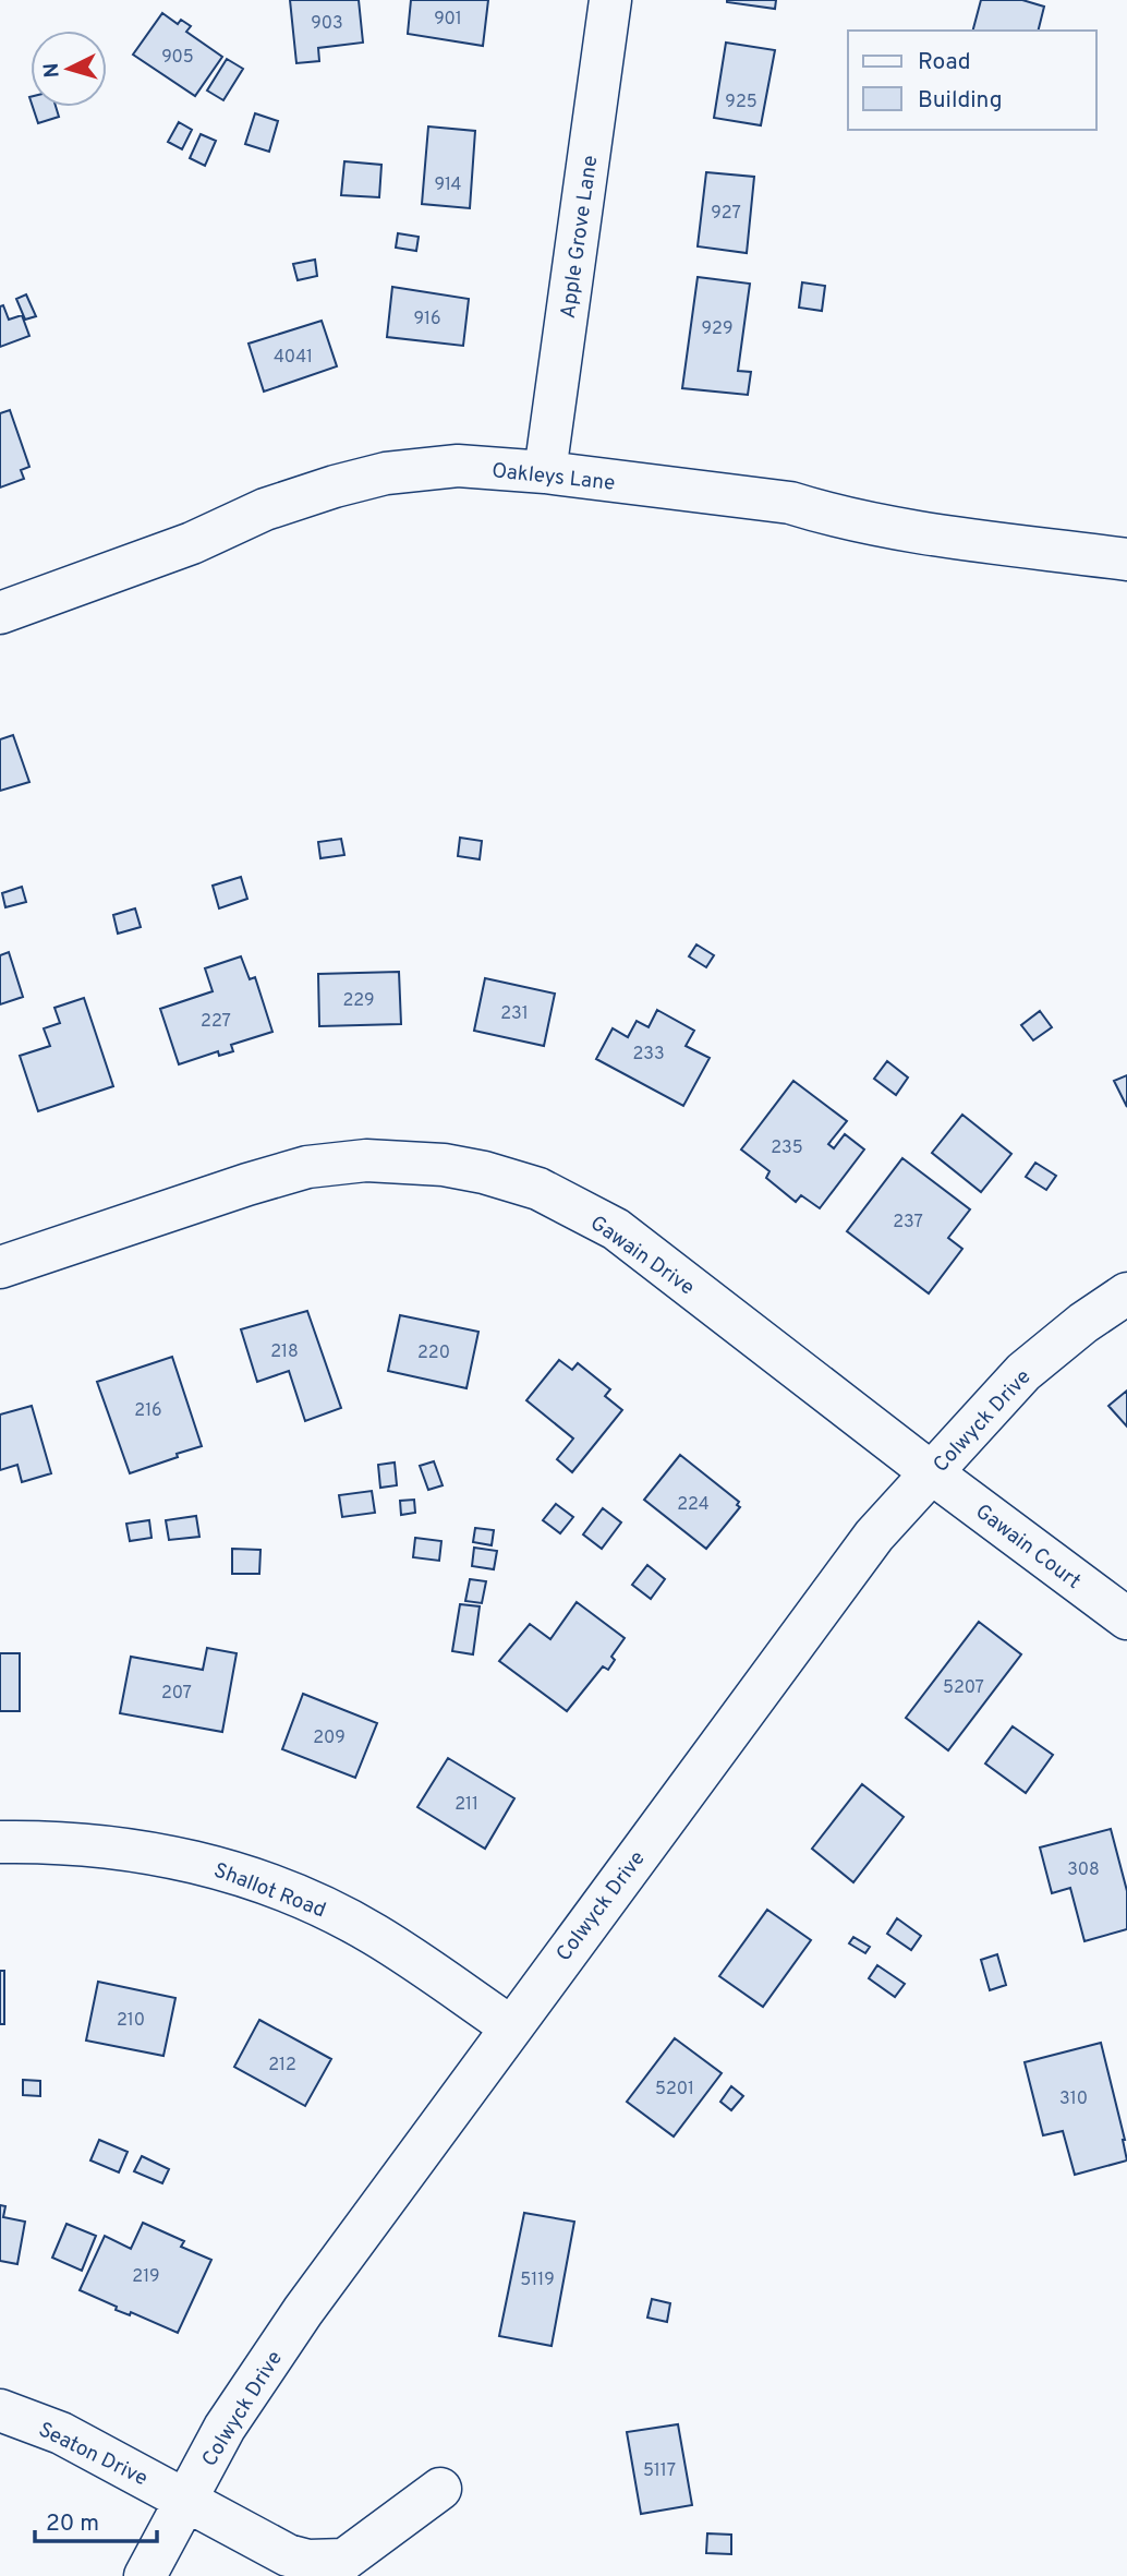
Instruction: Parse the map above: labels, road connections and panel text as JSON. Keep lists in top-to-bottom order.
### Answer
{
  "streets": {
    "street": [
      "Apple Grove Lane",
      "Oakleys Lane",
      "Gawain Drive",
      "Colwyck Drive",
      "Gawain Court",
      "Shallot Road",
      "Seaton Drive"
    ]
  },
  "crossings": [
    ["Apple Grove Lane", "Oakleys Lane"],
    ["Gawain Drive", "Colwyck Drive"],
    ["Gawain Drive", "Gawain Court"],
    ["Colwyck Drive", "Gawain Court"],
    ["Colwyck Drive", "Shallot Road"],
    ["Colwyck Drive", "Seaton Drive"]
  ],
  "house_numbers": [
    "901",
    "903",
    "905",
    "925",
    "914",
    "927",
    "916",
    "929",
    "4041",
    "229",
    "231",
    "227",
    "233",
    "235",
    "237",
    "218",
    "220",
    "216",
    "224",
    "5207",
    "207",
    "209",
    "211",
    "308",
    "210",
    "212",
    "5201",
    "310",
    "219",
    "5119",
    "5117"
  ],
  "legend": ["Road", "Building"],
  "scale_bar": "20 m",
  "north": "left"
}
